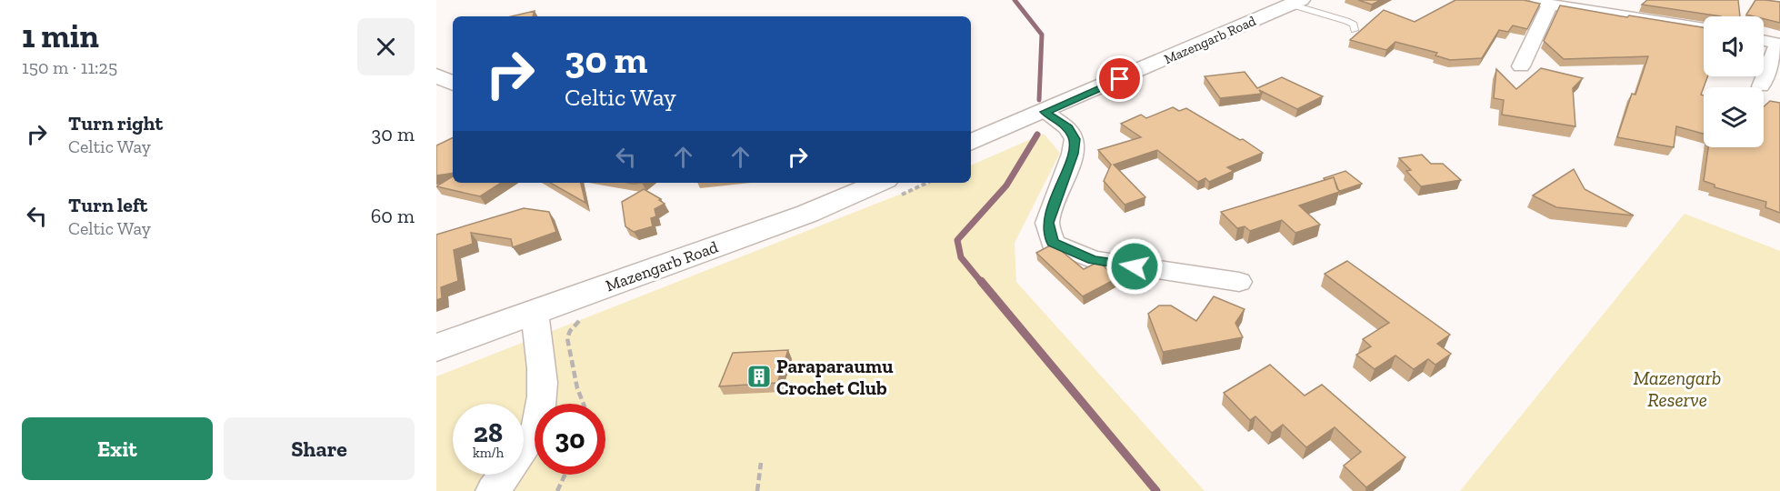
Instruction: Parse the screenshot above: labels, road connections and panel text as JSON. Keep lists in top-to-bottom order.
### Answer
{
  "streets": {
    "main road": ["Mazengarb Road"]
  },
  "parks": ["Mazengarb Reserve"],
  "places": {
    "building": ["Paraparaumu Crochet Club"]
  },
  "page": {
    "heading": ["1 min", "150 m · 11:25"],
    "turn": ["30 m", "Celtic Way"],
    "list": [
      {
        "name": "Turn right",
        "note": "Celtic Way",
        "value": "30 m"
      },
      {
        "name": "Turn left",
        "note": "Celtic Way",
        "value": "60 m"
      }
    ],
    "speed": "28 km/h",
    "limit": "30",
    "buttons": ["Exit", "Share"]
  }
}
